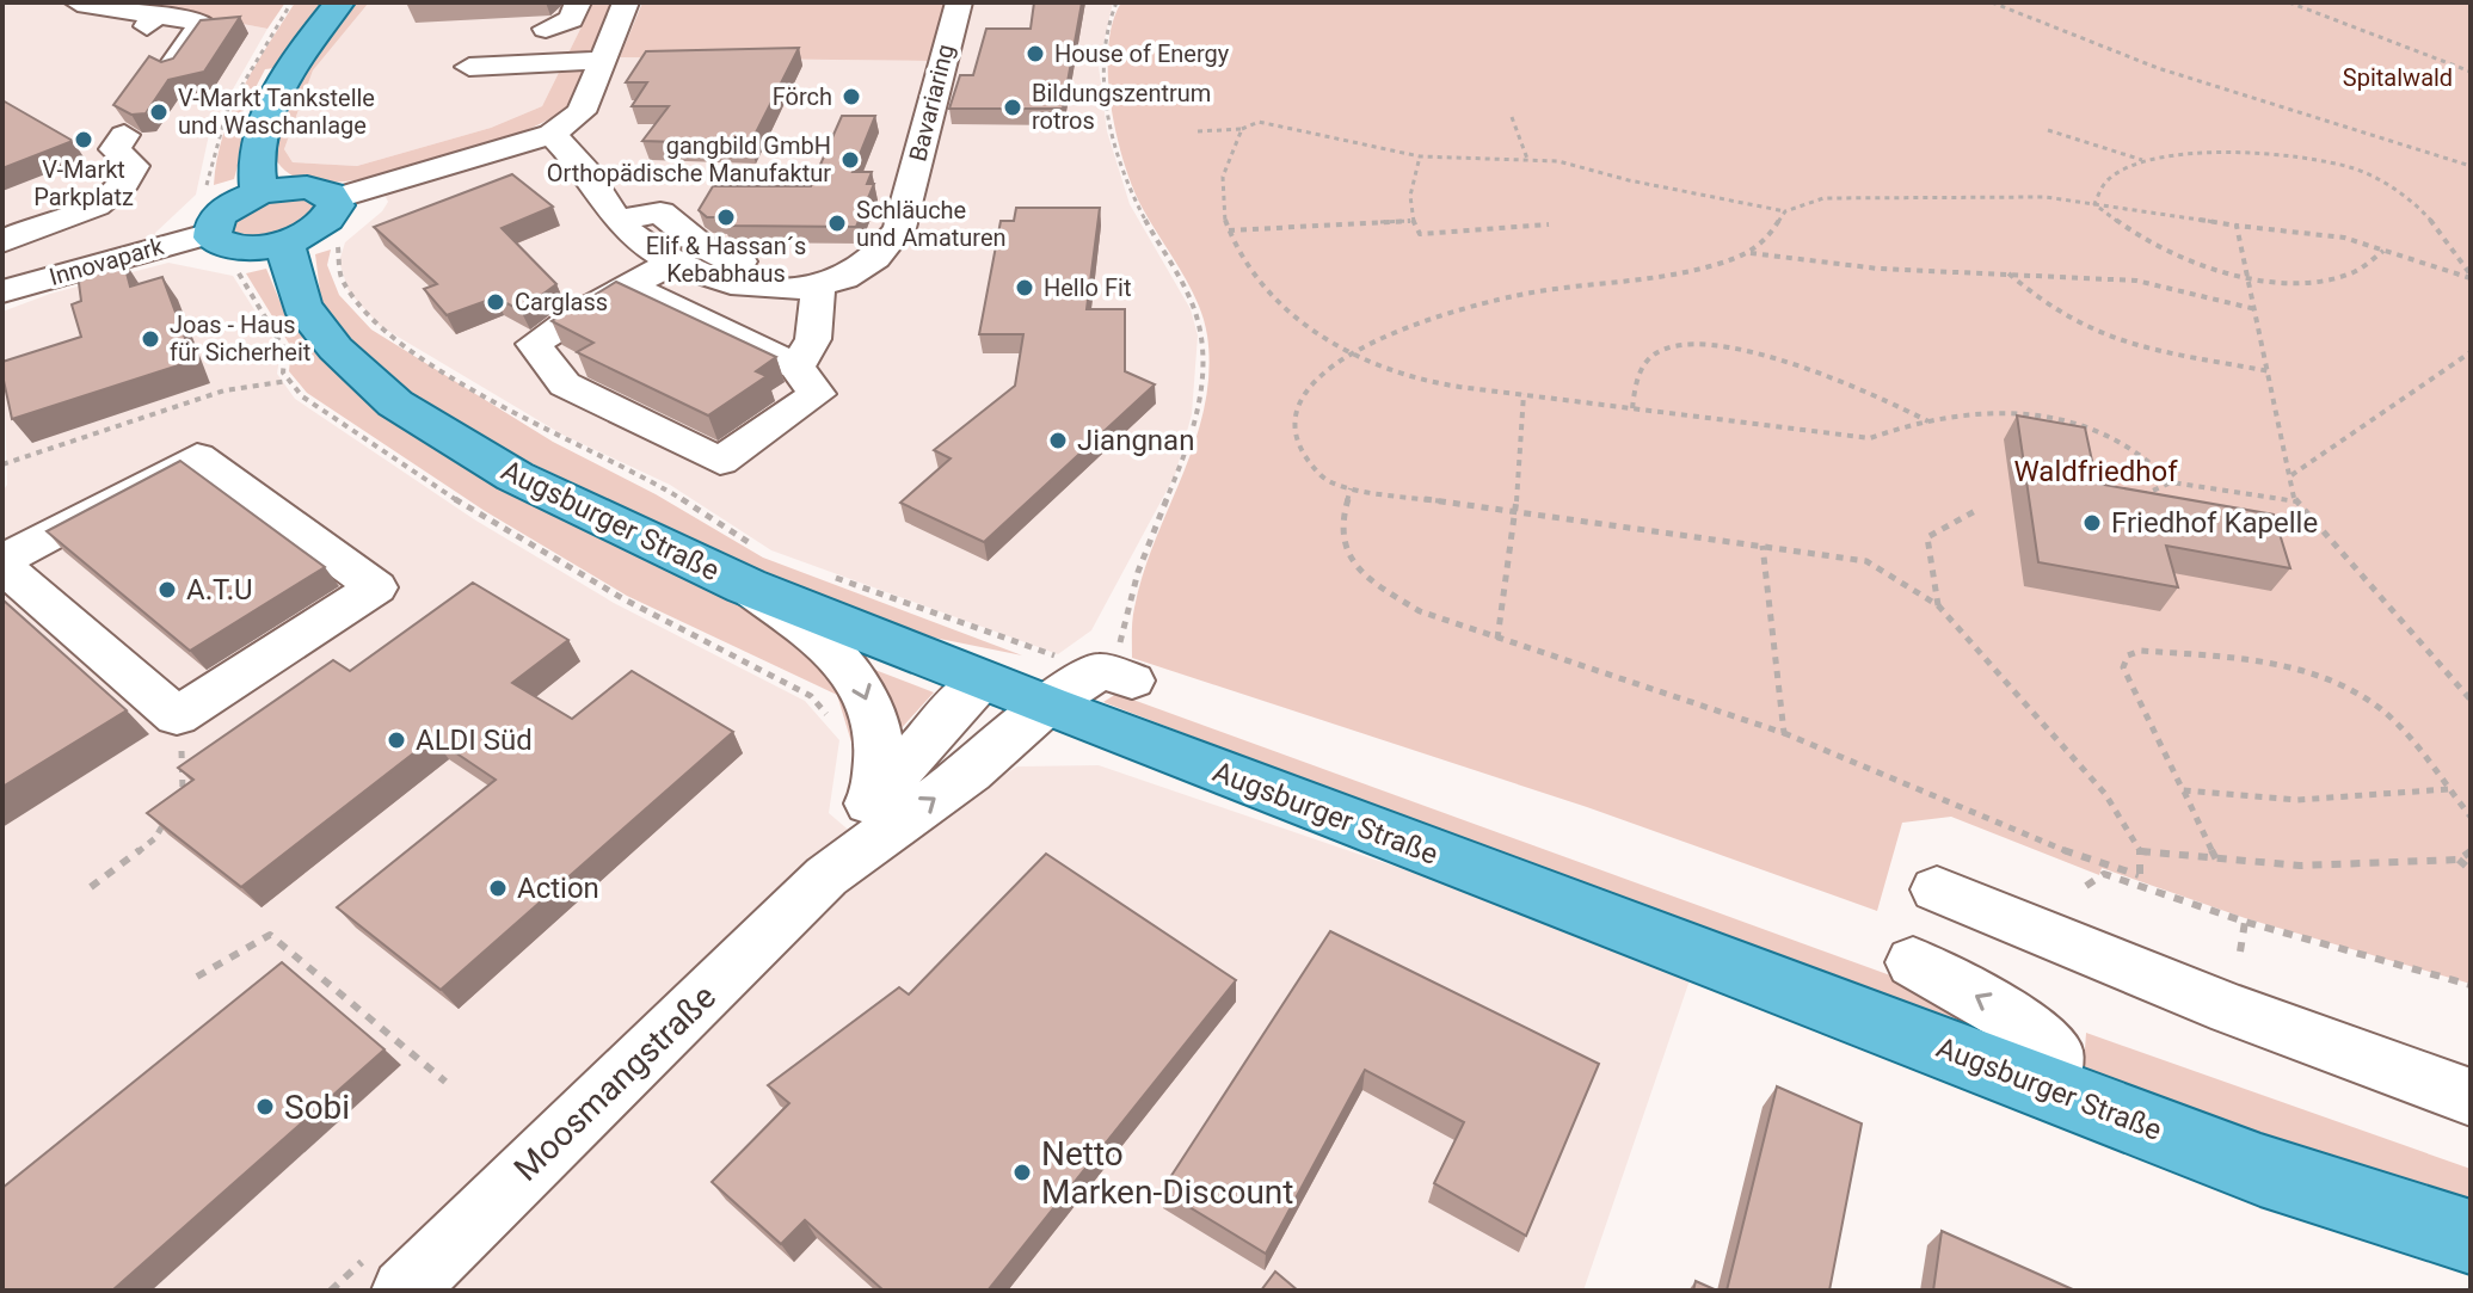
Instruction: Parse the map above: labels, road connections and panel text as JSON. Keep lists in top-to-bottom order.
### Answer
{
  "streets": {
    "main road": ["Augsburger Straße"],
    "street": ["Bavariaring", "Innovapark", "Moosmangstraße"]
  },
  "crossings": [
    ["Augsburger Straße", "Moosmangstraße"]
  ],
  "parks": ["Spitalwald", "Waldfriedhof"],
  "places": [
    "House of Energy",
    "Förch",
    "Bildungszentrum rotros",
    "V-Markt Tankstelle und Waschanlage",
    "V-Markt Parkplatz",
    "gangbild GmbH Orthopädische Manufaktur",
    "Elif & Hassan´s Kebabhaus",
    "Schläuche und Amaturen",
    "Hello Fit",
    "Carglass",
    "Joas - Haus für Sicherheit",
    "Jiangnan",
    "Friedhof Kapelle",
    "A.T.U",
    "ALDI Süd",
    "Action",
    "Sobi",
    "Netto Marken-Discount"
  ]
}
